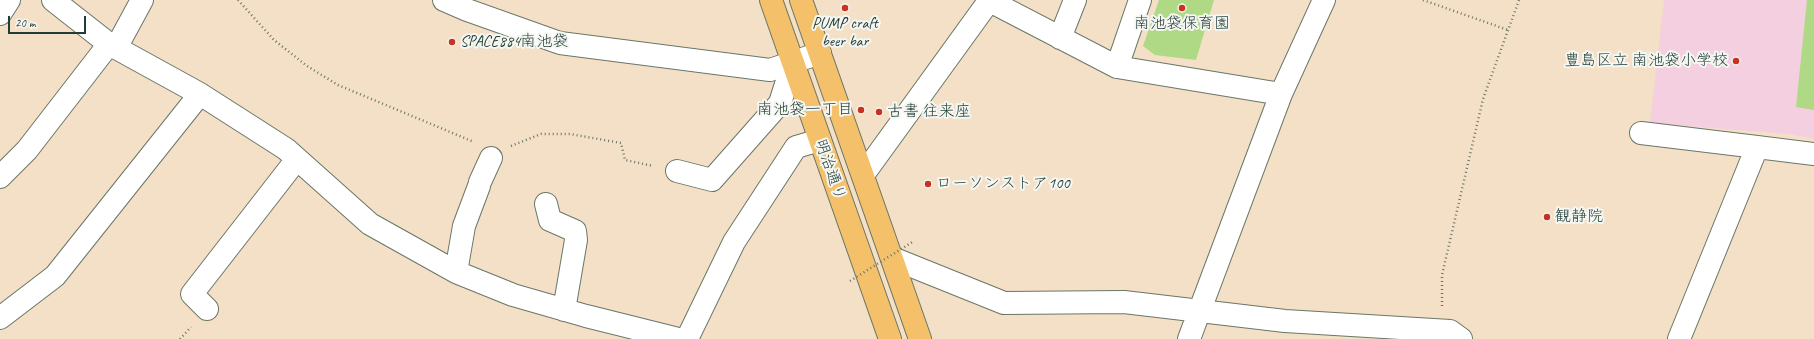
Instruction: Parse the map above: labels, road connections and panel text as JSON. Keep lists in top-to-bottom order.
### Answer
{
  "streets": {
    "main road": ["明治通り"]
  },
  "places": [
    "PUMP craft beer bar",
    "南池袋保育園",
    "SPACE884南池袋",
    "豊島区立 南池袋小学校",
    "南池袋一丁目",
    "古書 往来座",
    "ローソンストア100",
    "観静院"
  ],
  "scale_bar": "20 m"
}
